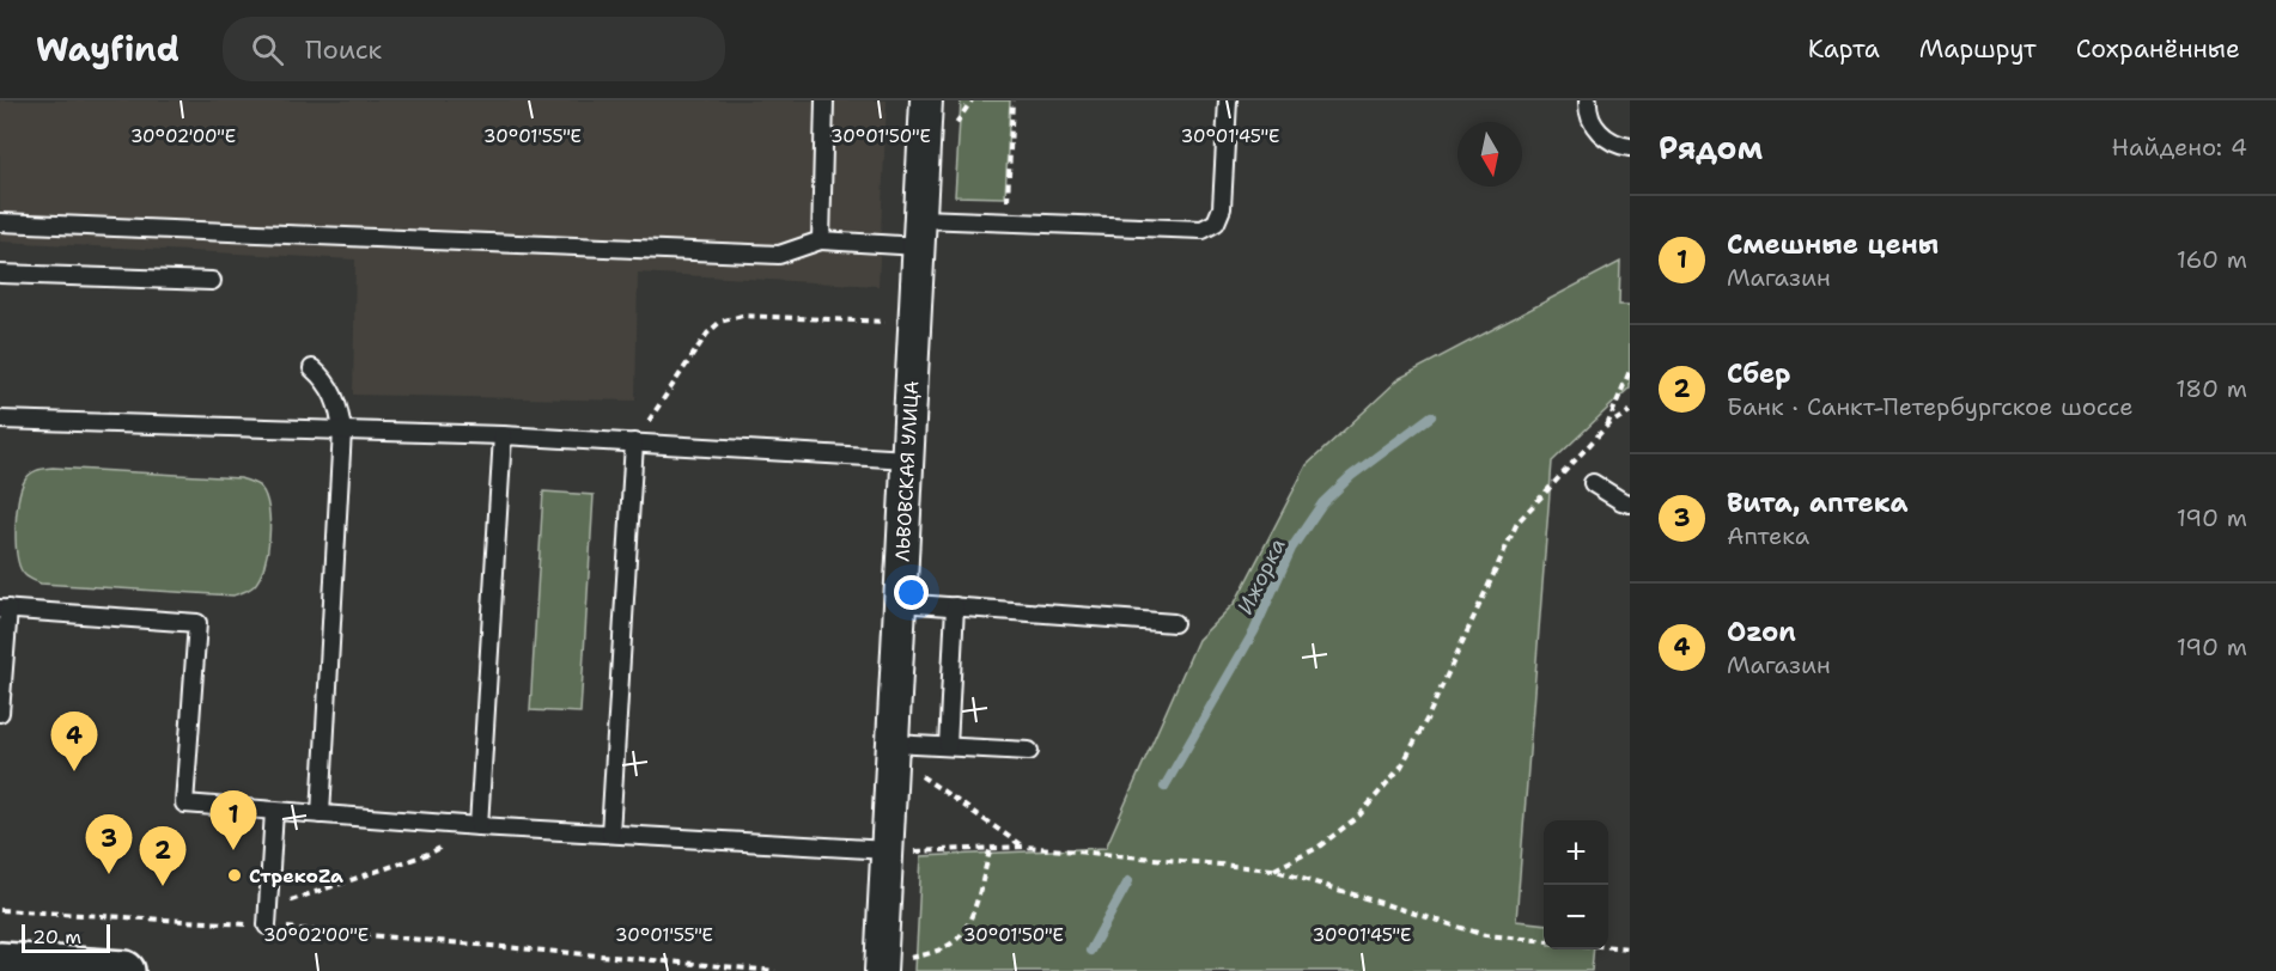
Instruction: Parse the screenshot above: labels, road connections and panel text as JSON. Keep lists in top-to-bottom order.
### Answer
{
  "streets": {
    "street": ["ЛЬВОВСКАЯ УЛИЦА"]
  },
  "water": ["Ижорка"],
  "places": ["СтрекоZа"],
  "scale_bar": "20 m",
  "north": "bottom",
  "page": {
    "header": "Wayfind",
    "search": "Поиск",
    "nav": ["Карта", "Маршрут", "Сохранённые"],
    "heading": ["Рядом", "Найдено: 4"],
    "list": [
      {
        "mark": "1",
        "name": "Смешные цены",
        "note": "Магазин",
        "value": "160 m"
      },
      {
        "mark": "2",
        "name": "Сбер",
        "note": "Банк · Санкт-Петербургское шоссе",
        "value": "180 m"
      },
      {
        "mark": "3",
        "name": "Вита, аптека",
        "note": "Аптека",
        "value": "190 m"
      },
      {
        "mark": "4",
        "name": "Ozon",
        "note": "Магазин",
        "value": "190 m"
      }
    ],
    "pins": [
      "4",
      "1",
      "3",
      "2"
    ],
    "map_buttons": ["+", "−"],
    "scale": "20 m"
  },
  "coordinates": [
    "30°02'00\"E",
    "30°01'55\"E",
    "30°01'50\"E",
    "30°01'45\"E"
  ]
}
